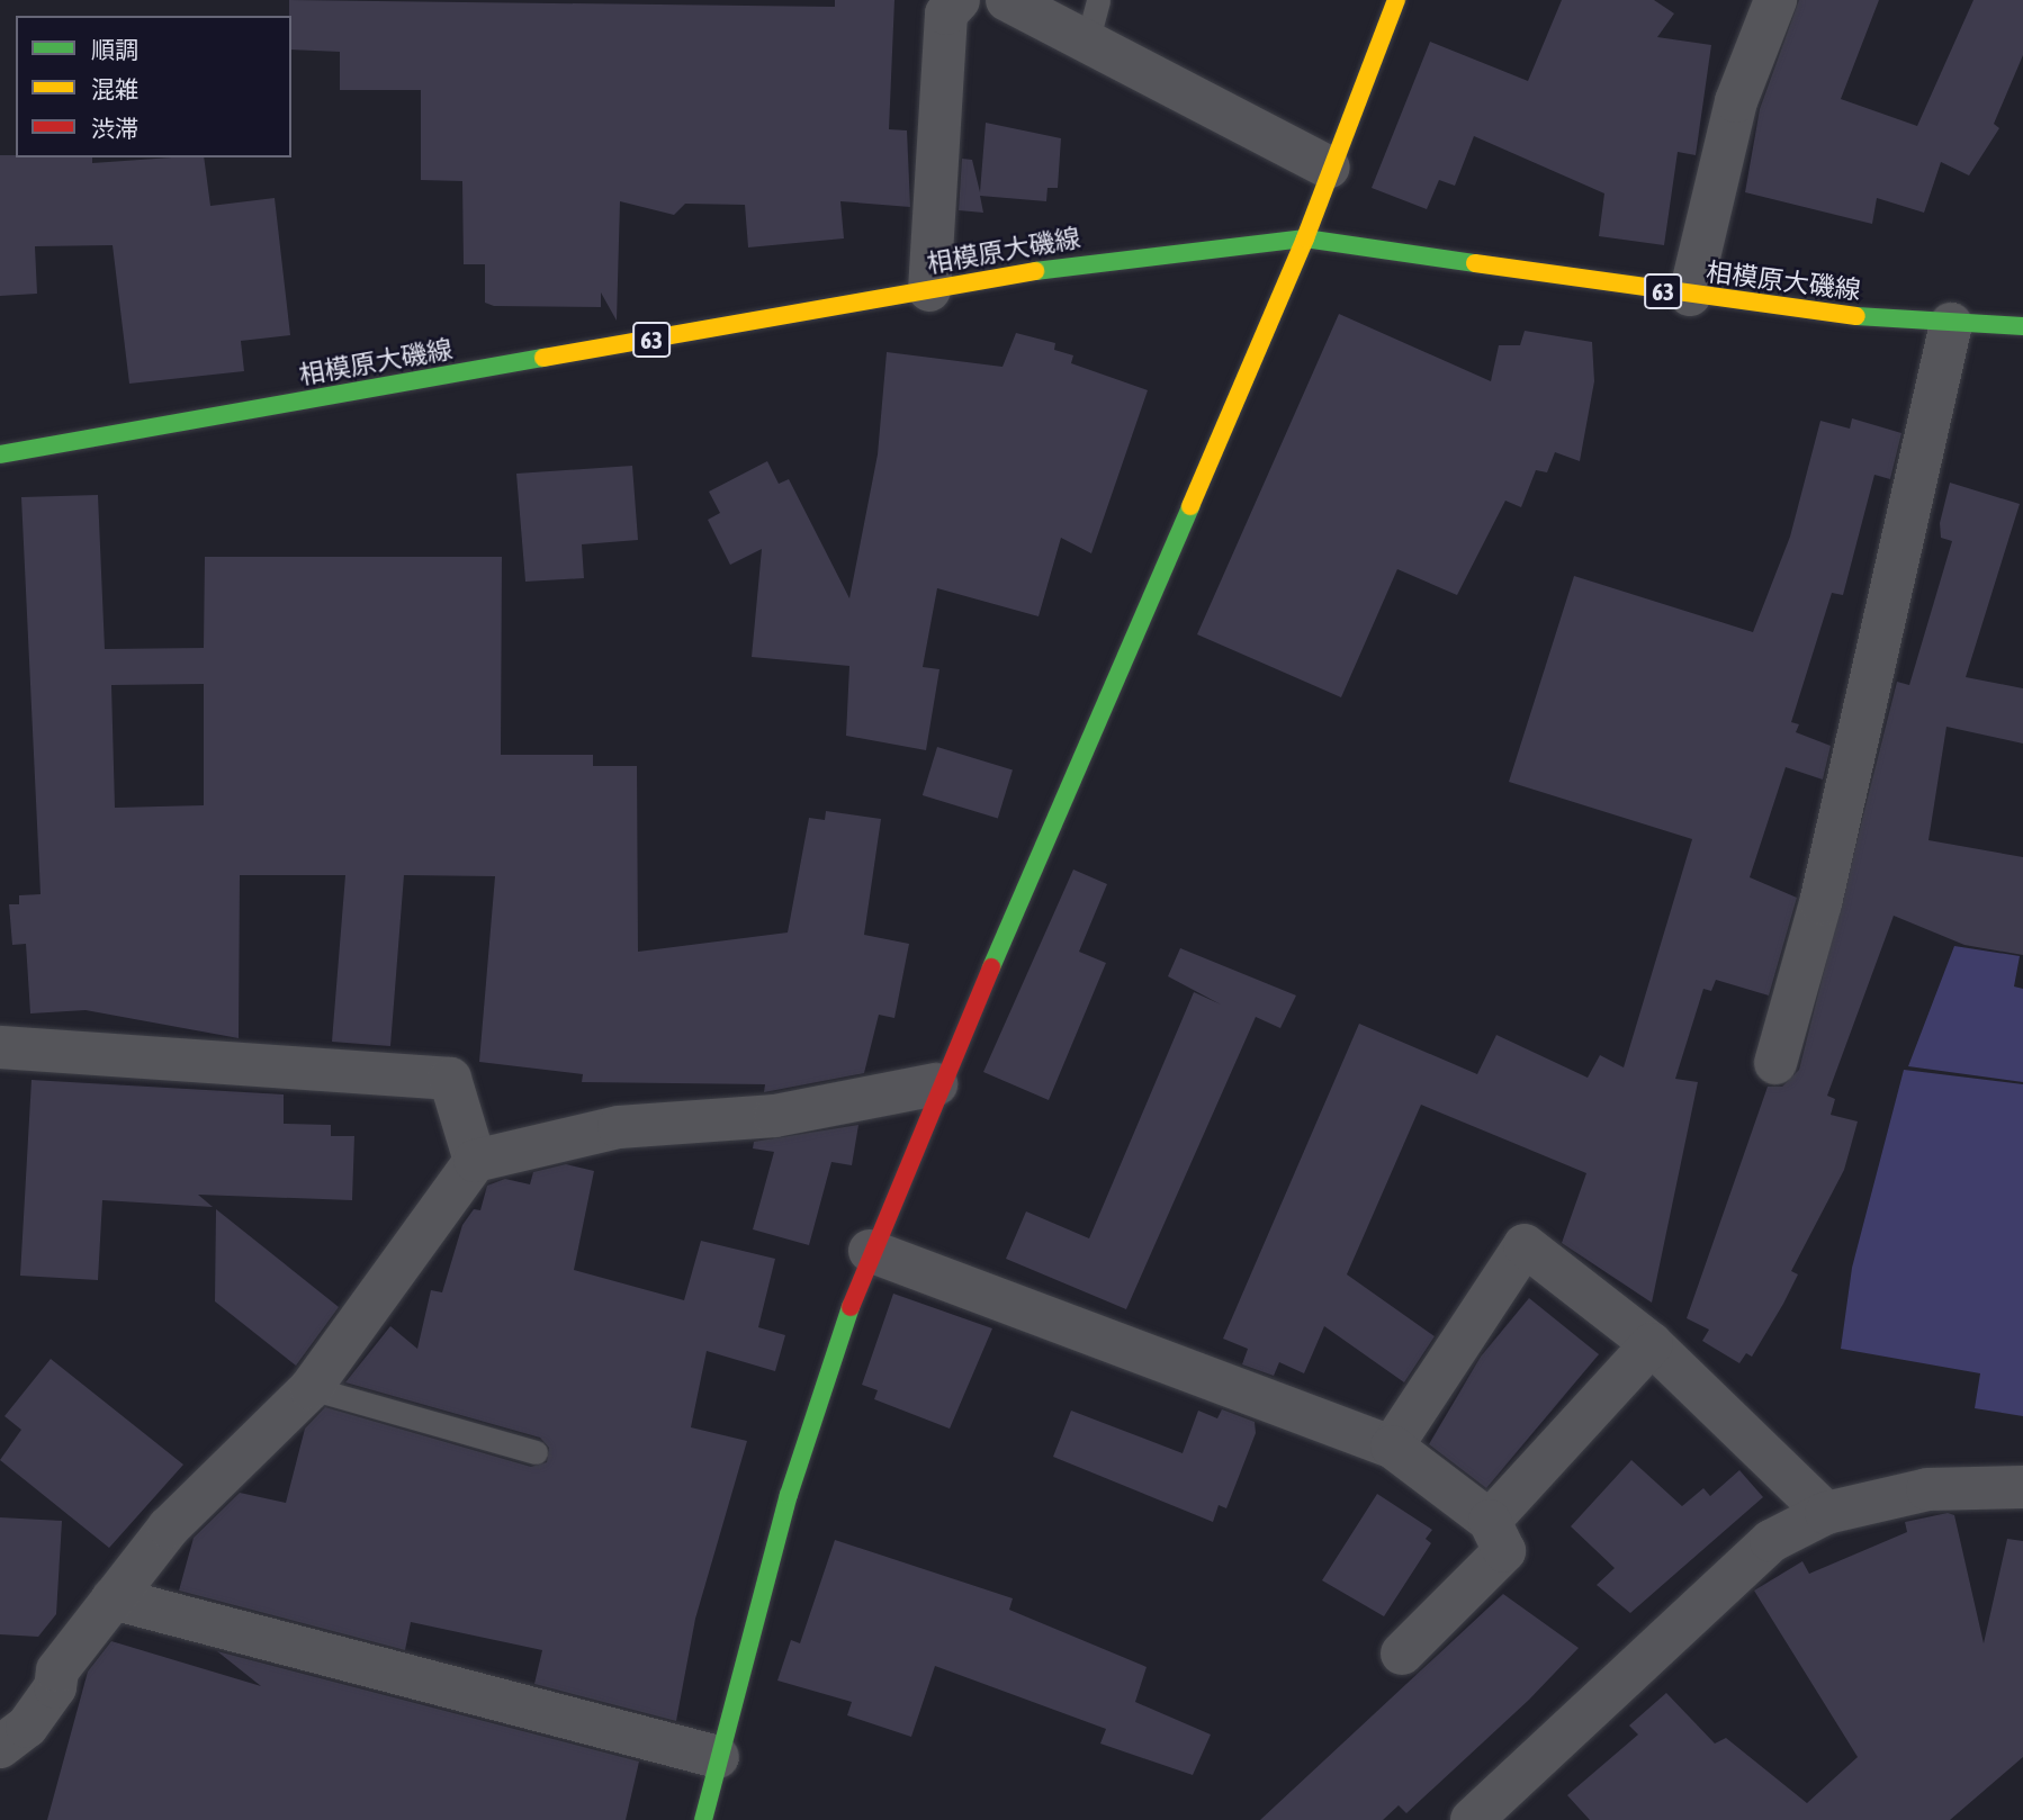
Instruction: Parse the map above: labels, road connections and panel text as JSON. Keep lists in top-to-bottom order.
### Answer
{
  "streets": {
    "main road": ["相模原大磯線", "63"]
  },
  "legend": ["順調", "混雑", "渋滞"]
}
